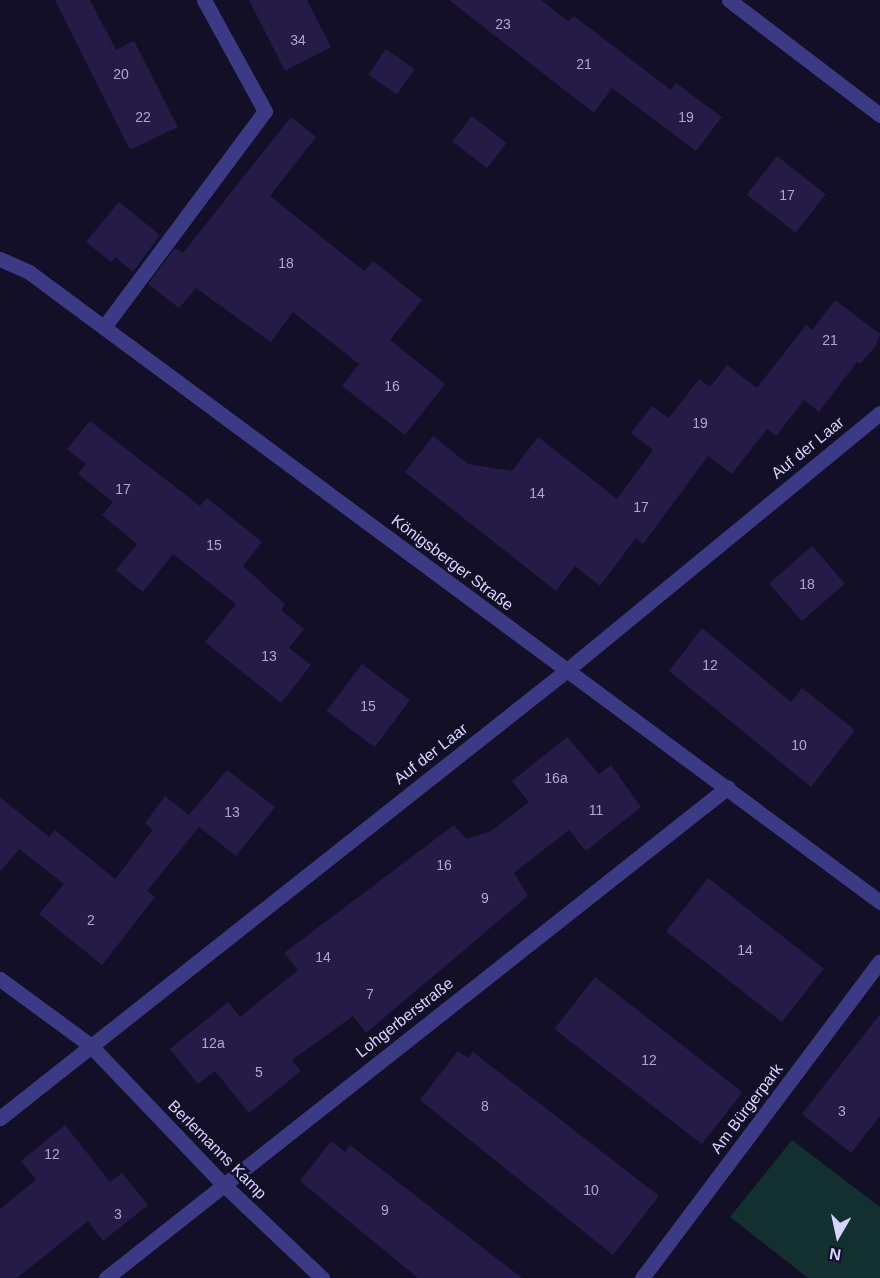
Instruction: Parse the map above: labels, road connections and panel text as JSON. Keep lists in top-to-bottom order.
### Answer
{
  "streets": {
    "street": [
      "Auf der Laar",
      "Königsberger Straße",
      "Lohgerberstraße",
      "Am Bürgerpark",
      "Berlemanns Kamp"
    ]
  },
  "crossings": [
    ["Auf der Laar", "Königsberger Straße"],
    ["Auf der Laar", "Berlemanns Kamp"],
    ["Königsberger Straße", "Lohgerberstraße"],
    ["Lohgerberstraße", "Berlemanns Kamp"]
  ],
  "house_numbers": [
    "23",
    "34",
    "21",
    "20",
    "22",
    "19",
    "17",
    "18",
    "21",
    "16",
    "19",
    "17",
    "14",
    "17",
    "15",
    "18",
    "13",
    "12",
    "15",
    "10",
    "16a",
    "11",
    "13",
    "16",
    "9",
    "2",
    "14",
    "14",
    "7",
    "12a",
    "12",
    "5",
    "8",
    "3",
    "12",
    "10",
    "9",
    "3"
  ],
  "north": "bottom"
}
